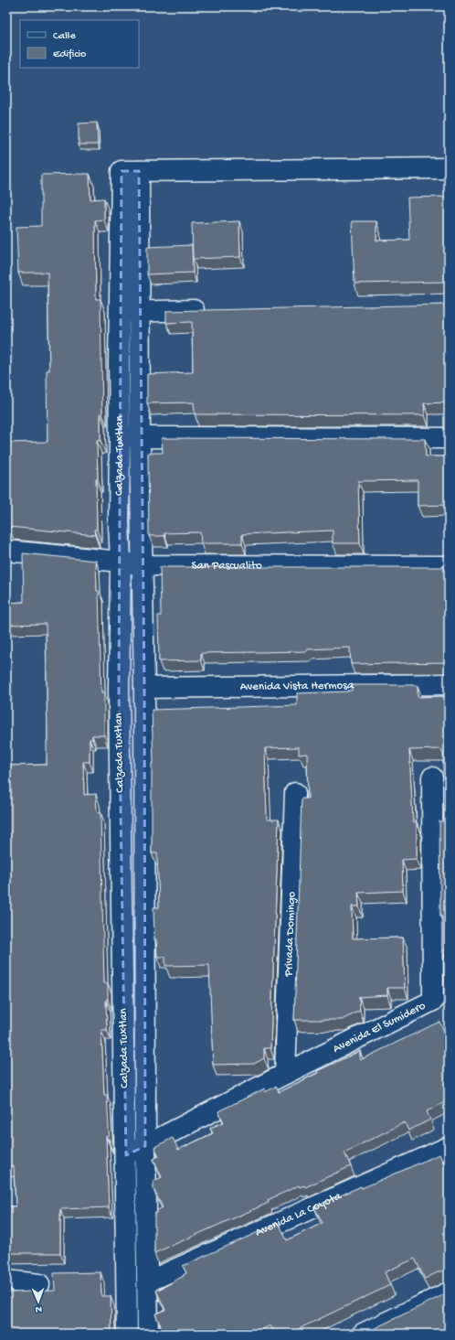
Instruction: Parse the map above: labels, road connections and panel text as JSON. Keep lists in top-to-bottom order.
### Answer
{
  "streets": {
    "street": [
      "Calzada Tuxtlan",
      "San Pascualito",
      "Avenida Vista Hermosa",
      "Privada Domingo",
      "Avenida El Sumidero",
      "Avenida La Coyota"
    ]
  },
  "crossings": [
    ["Calzada Tuxtlan", "San Pascualito"],
    ["Calzada Tuxtlan", "Avenida Vista Hermosa"],
    ["Calzada Tuxtlan", "Avenida El Sumidero"],
    ["Calzada Tuxtlan", "Avenida La Coyota"],
    ["Privada Domingo", "Avenida El Sumidero"]
  ],
  "legend": ["Calle", "Edificio"],
  "north": "bottom"
}
